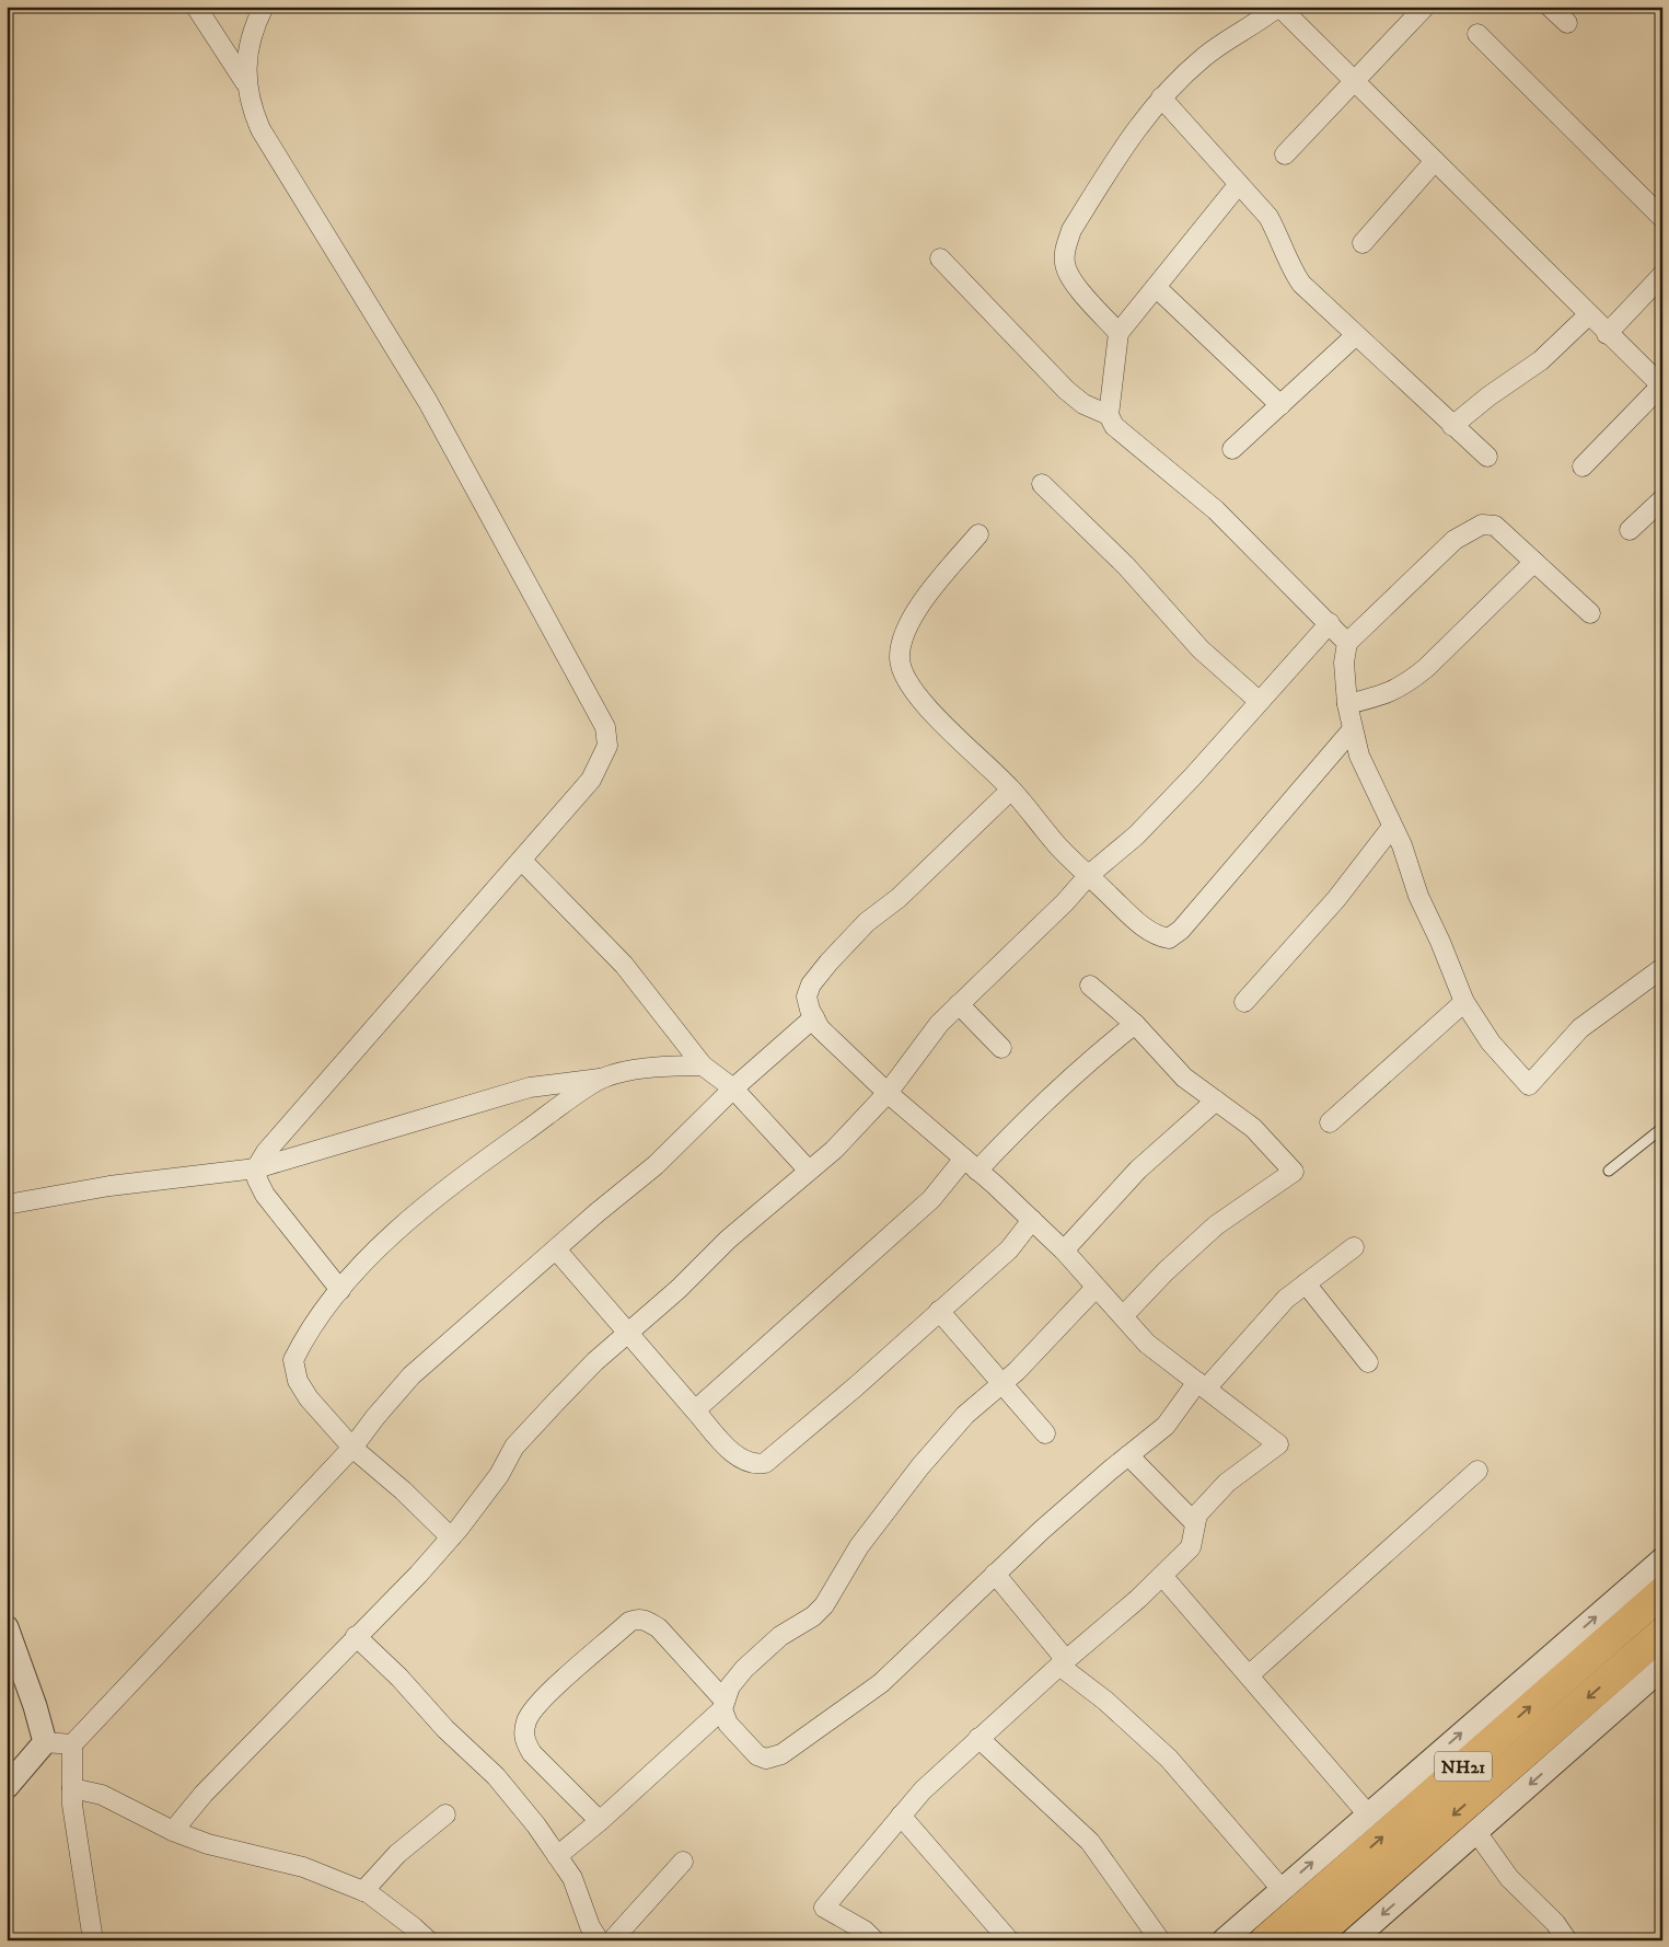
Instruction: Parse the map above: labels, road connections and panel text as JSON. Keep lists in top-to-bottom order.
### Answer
{
  "streets": {
    "highway": ["NH21"]
  }
}
